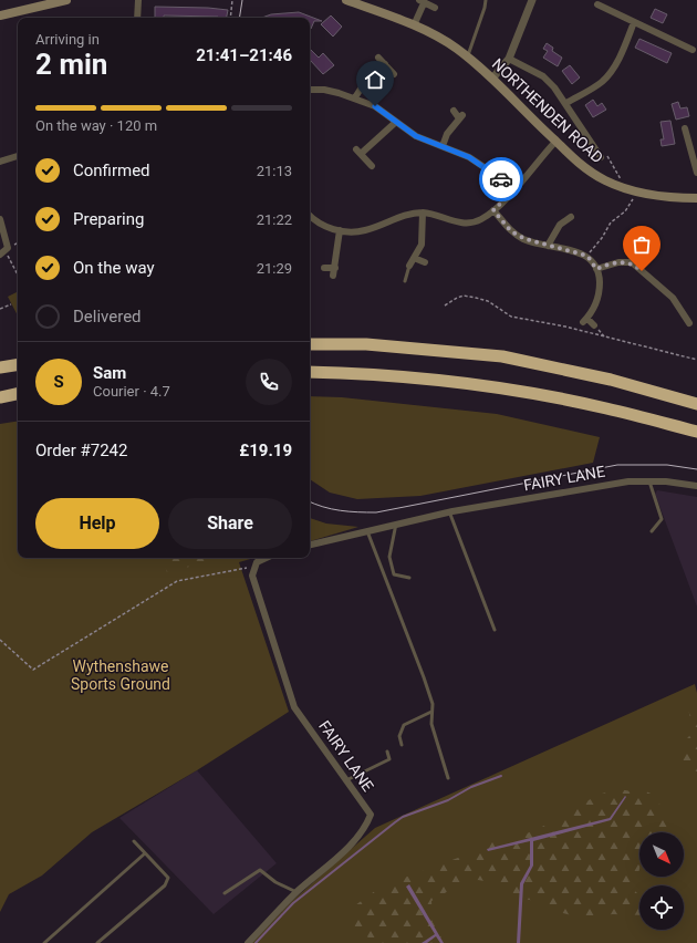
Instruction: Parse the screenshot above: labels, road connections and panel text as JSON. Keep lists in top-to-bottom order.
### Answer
{
  "streets": {
    "main road": ["NORTHENDEN ROAD"],
    "street": ["FAIRY LANE"]
  },
  "parks": ["Wythenshawe Sports Ground"],
  "north": "bottom right",
  "page": {
    "heading": ["2 min", "Arriving in", "21:41–21:46"],
    "panel": [
      "Sam",
      "Courier · 4.7",
      "Order #7242",
      "£19.19"
    ],
    "bar": "On the way · 120 m",
    "list": [
      ["Confirmed", "21:13"],
      ["Preparing", "21:22"],
      ["On the way", "21:29"],
      "Delivered"
    ],
    "round": "S",
    "buttons": ["Help", "Share"]
  }
}
